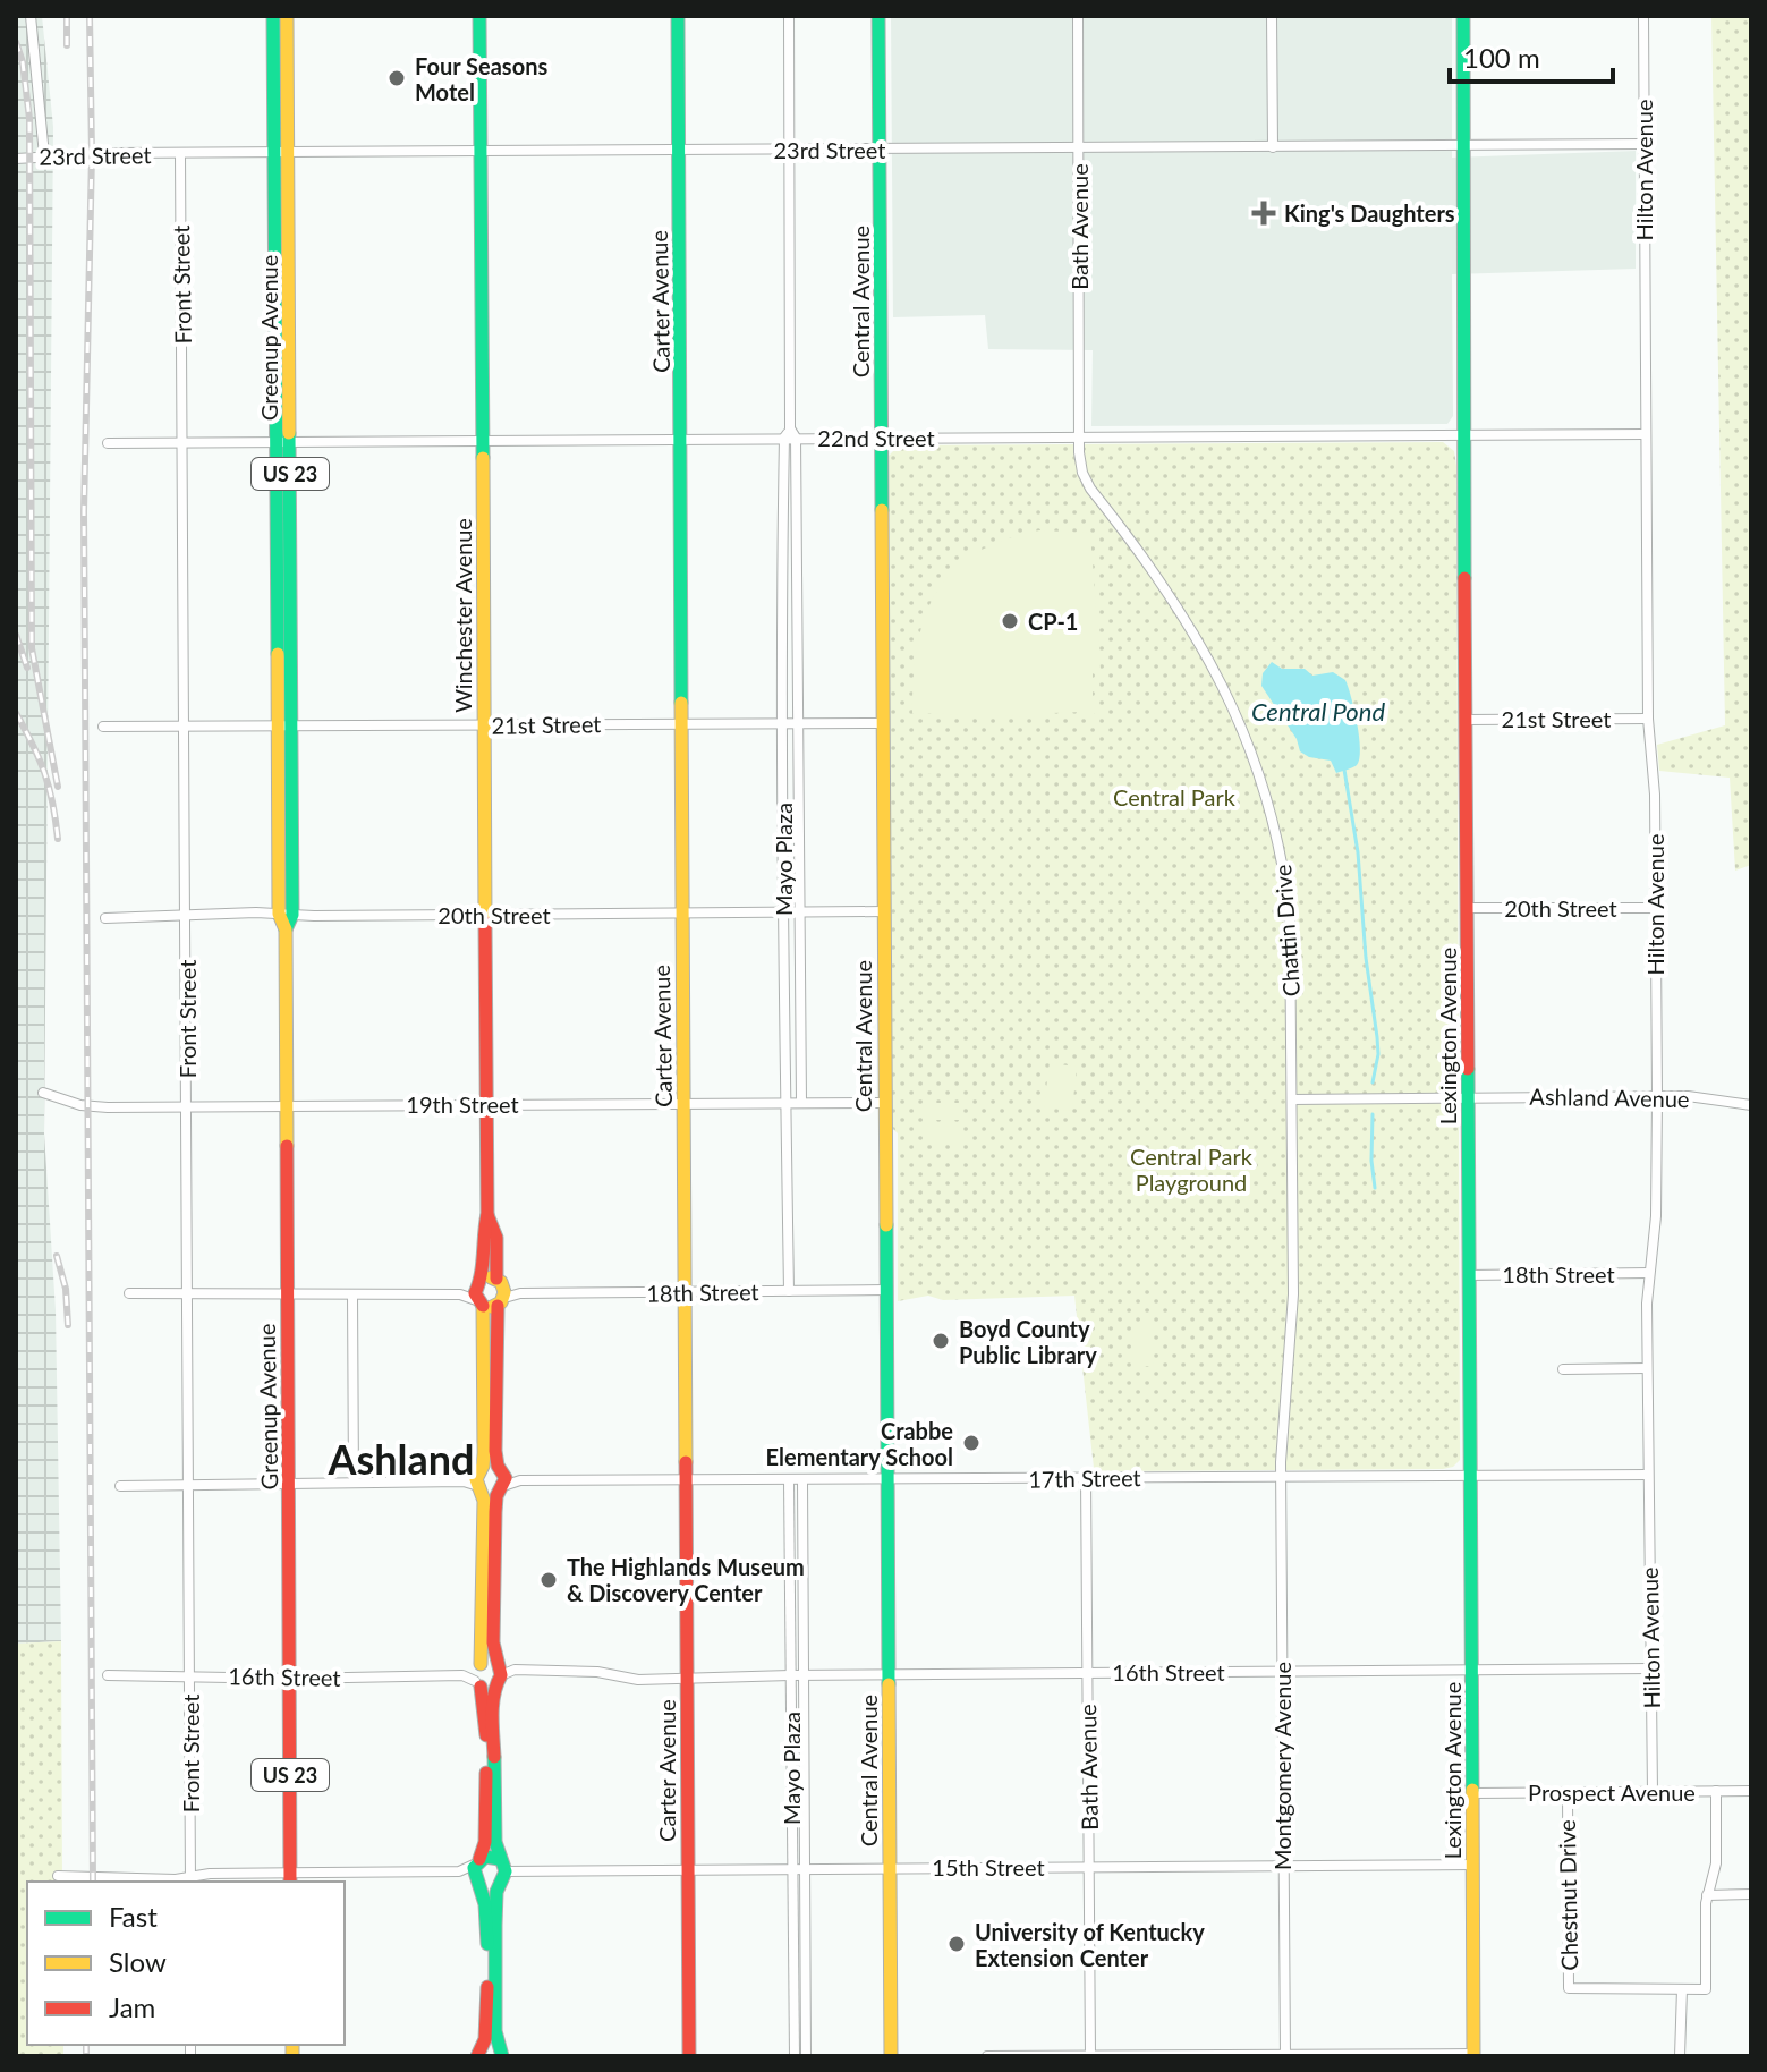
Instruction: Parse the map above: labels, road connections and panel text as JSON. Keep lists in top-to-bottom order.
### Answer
{
  "streets": {
    "main road": [
      "Carter Avenue",
      "Central Avenue",
      "Greenup Avenue",
      "US 23",
      "Winchester Avenue",
      "Lexington Avenue"
    ],
    "street": [
      "23rd Street",
      "Hilton Avenue",
      "Bath Avenue",
      "Front Street",
      "22nd Street",
      "21st Street",
      "Mayo Plaza",
      "20th Street",
      "Chattin Drive",
      "Ashland Avenue",
      "19th Street",
      "18th Street",
      "17th Street",
      "16th Street",
      "Montgomery Avenue",
      "Prospect Avenue",
      "15th Street",
      "Chestnut Drive"
    ]
  },
  "crossings": [
    ["23rd Street", "Hilton Avenue"],
    ["23rd Street", "Bath Avenue"],
    ["23rd Street", "Front Street"],
    ["23rd Street", "Carter Avenue"],
    ["23rd Street", "Central Avenue"],
    ["23rd Street", "Greenup Avenue"],
    ["23rd Street", "Winchester Avenue"],
    ["23rd Street", "Mayo Plaza"],
    ["23rd Street", "Lexington Avenue"],
    ["Hilton Avenue", "22nd Street"],
    ["Hilton Avenue", "21st Street"],
    ["Hilton Avenue", "20th Street"],
    ["Hilton Avenue", "Ashland Avenue"],
    ["Hilton Avenue", "18th Street"],
    ["Hilton Avenue", "17th Street"],
    ["Hilton Avenue", "16th Street"],
    ["Hilton Avenue", "Prospect Avenue"],
    ["Bath Avenue", "22nd Street"],
    ["Bath Avenue", "Chattin Drive"],
    ["Bath Avenue", "17th Street"],
    ["Bath Avenue", "16th Street"],
    ["Bath Avenue", "15th Street"],
    ["Front Street", "22nd Street"],
    ["Front Street", "21st Street"],
    ["Front Street", "20th Street"],
    ["Front Street", "19th Street"],
    ["Front Street", "16th Street"],
    ["Carter Avenue", "22nd Street"],
    ["Carter Avenue", "21st Street"],
    ["Carter Avenue", "20th Street"],
    ["Carter Avenue", "19th Street"],
    ["Carter Avenue", "18th Street"],
    ["Carter Avenue", "17th Street"],
    ["Carter Avenue", "16th Street"],
    ["Carter Avenue", "15th Street"],
    ["Central Avenue", "22nd Street"],
    ["Central Avenue", "21st Street"],
    ["Central Avenue", "20th Street"],
    ["Central Avenue", "19th Street"],
    ["Central Avenue", "18th Street"],
    ["Central Avenue", "17th Street"],
    ["Central Avenue", "16th Street"],
    ["Central Avenue", "15th Street"],
    ["Greenup Avenue", "22nd Street"],
    ["Greenup Avenue", "21st Street"],
    ["Greenup Avenue", "20th Street"],
    ["Greenup Avenue", "19th Street"],
    ["Greenup Avenue", "16th Street"],
    ["22nd Street", "Winchester Avenue"],
    ["22nd Street", "Mayo Plaza"],
    ["22nd Street", "Chattin Drive"],
    ["22nd Street", "Lexington Avenue"],
    ["Winchester Avenue", "21st Street"],
    ["Winchester Avenue", "20th Street"],
    ["Winchester Avenue", "19th Street"],
    ["Winchester Avenue", "18th Street"],
    ["Winchester Avenue", "17th Street"],
    ["Winchester Avenue", "16th Street"],
    ["Winchester Avenue", "15th Street"],
    ["21st Street", "Mayo Plaza"],
    ["21st Street", "Lexington Avenue"],
    ["Mayo Plaza", "20th Street"],
    ["Mayo Plaza", "19th Street"],
    ["Mayo Plaza", "18th Street"],
    ["Mayo Plaza", "17th Street"],
    ["Mayo Plaza", "16th Street"],
    ["Mayo Plaza", "15th Street"],
    ["20th Street", "Lexington Avenue"],
    ["Chattin Drive", "Ashland Avenue"],
    ["Chattin Drive", "17th Street"],
    ["Chattin Drive", "Montgomery Avenue"],
    ["Lexington Avenue", "Ashland Avenue"],
    ["Lexington Avenue", "18th Street"],
    ["Lexington Avenue", "17th Street"],
    ["Lexington Avenue", "16th Street"],
    ["Lexington Avenue", "Prospect Avenue"],
    ["Lexington Avenue", "15th Street"],
    ["17th Street", "Montgomery Avenue"],
    ["16th Street", "Montgomery Avenue"],
    ["Montgomery Avenue", "15th Street"],
    ["Prospect Avenue", "Chestnut Drive"]
  ],
  "districts": ["Ashland"],
  "water": ["Central Pond"],
  "parks": ["Central Park", "Central Park Playground"],
  "places": {
    "other": [
      "Four Seasons Motel",
      "CP-1",
      "Boyd County Public Library",
      "Crabbe Elementary School",
      "The Highlands Museum & Discovery Center",
      "University of Kentucky Extension Center"
    ],
    "health": ["King's Daughters"]
  },
  "legend": ["Fast", "Slow", "Jam"],
  "scale_bar": "100 m"
}
